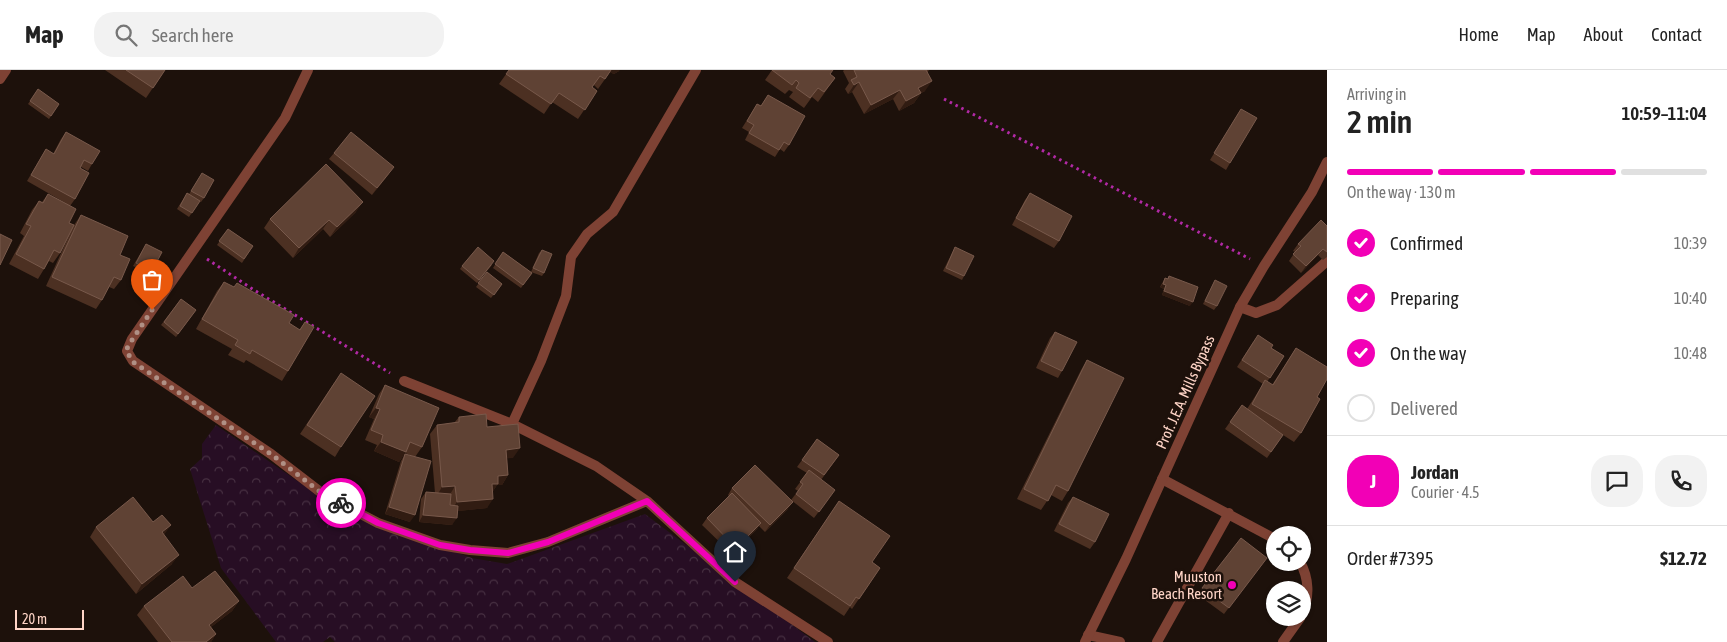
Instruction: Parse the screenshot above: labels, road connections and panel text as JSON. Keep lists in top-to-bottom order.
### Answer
{
  "streets": {
    "street": ["Prof. J.E.A. Mills Bypass"]
  },
  "places": ["Muuston Beach Resort"],
  "scale_bar": "20 m",
  "page": {
    "header": "Map",
    "search": "Search here",
    "nav": [
      "Home",
      "Map",
      "About",
      "Contact"
    ],
    "heading": ["2 min", "Arriving in", "10:59–11:04"],
    "panel": [
      "Jordan",
      "Courier · 4.5",
      "Order #7395",
      "$12.72"
    ],
    "bar": "On the way · 130 m",
    "list": [
      ["Confirmed", "10:39"],
      ["Preparing", "10:40"],
      ["On the way", "10:48"],
      "Delivered"
    ],
    "round": "J",
    "scale": "20 m"
  }
}
